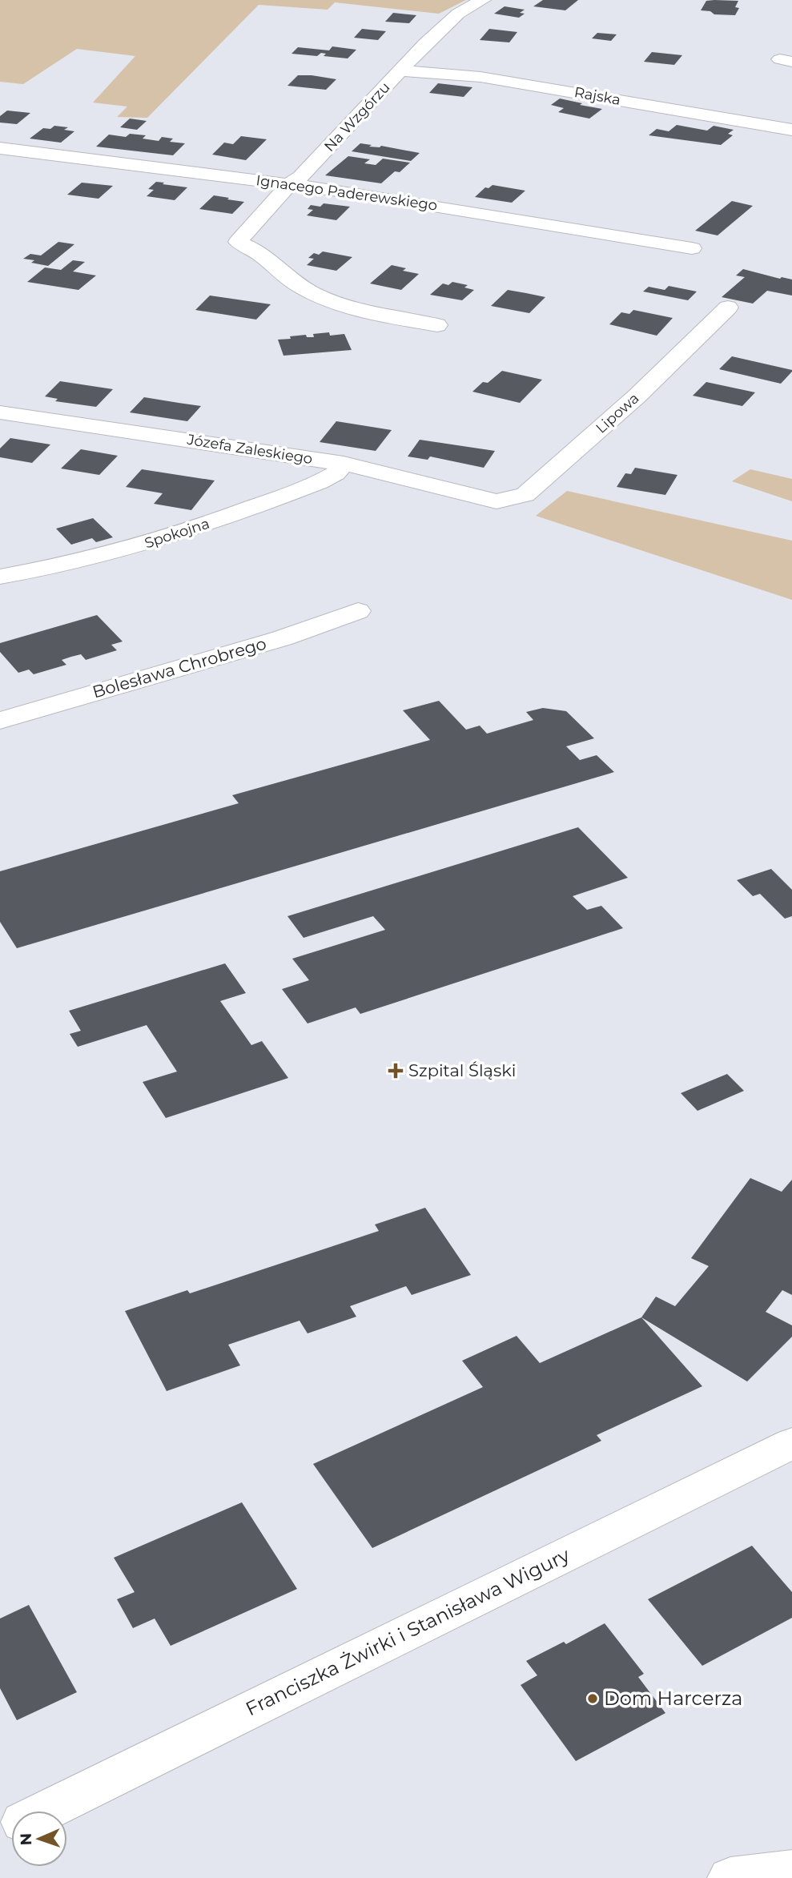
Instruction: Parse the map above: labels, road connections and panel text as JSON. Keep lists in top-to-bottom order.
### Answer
{
  "streets": {
    "street": [
      "Rajska",
      "Na Wzgórzu",
      "Ignacego Paderewskiego",
      "Lipowa",
      "Józefa Zaleskiego",
      "Spokojna",
      "Bolesława Chrobrego",
      "Franciszka Żwirki i Stanisława Wigury"
    ]
  },
  "crossings": [
    ["Rajska", "Na Wzgórzu"],
    ["Na Wzgórzu", "Ignacego Paderewskiego"],
    ["Lipowa", "Józefa Zaleskiego"],
    ["Józefa Zaleskiego", "Spokojna"]
  ],
  "places": {
    "health": ["Szpital Śląski"],
    "other": ["Dom Harcerza"]
  },
  "north": "left"
}
